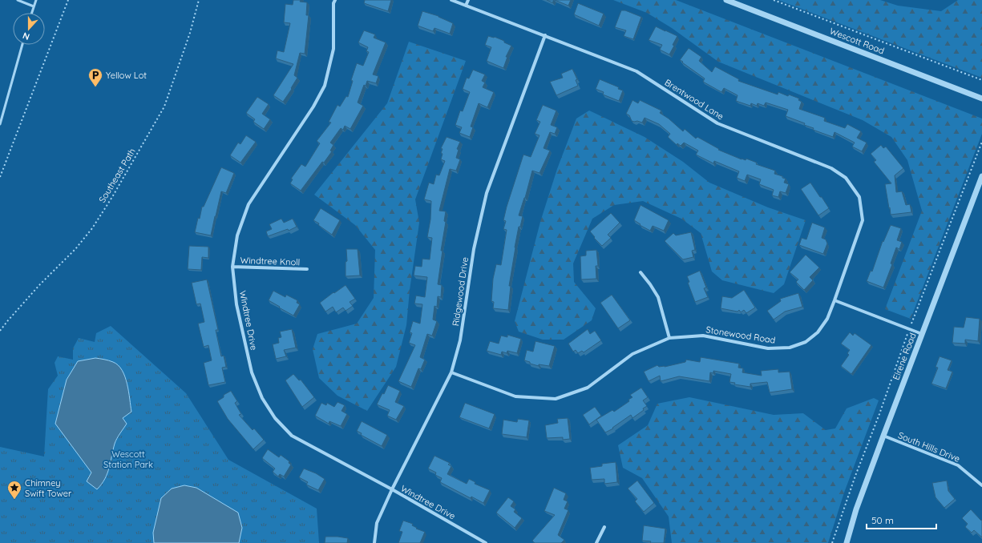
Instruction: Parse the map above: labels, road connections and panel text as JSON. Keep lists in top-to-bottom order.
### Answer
{
  "streets": {
    "street": [
      "Wescott Road",
      "Brentwood Lane",
      "Windtree Knoll",
      "Ridgewood Drive",
      "Windtree Drive",
      "Stonewood Road",
      "Elrene Road",
      "South Hills Drive"
    ],
    "path": ["Southeast Path"]
  },
  "crossings": [
    ["Brentwood Lane", "Ridgewood Drive"],
    ["Brentwood Lane", "Stonewood Road"],
    ["Windtree Knoll", "Windtree Drive"],
    ["Ridgewood Drive", "Windtree Drive"],
    ["Ridgewood Drive", "Stonewood Road"],
    ["Elrene Road", "South Hills Drive"]
  ],
  "parks": ["Wescott Station Park"],
  "places": {
    "parking": ["Yellow Lot"],
    "place": ["Chimney Swift Tower"]
  },
  "scale_bar": "50 m",
  "north": "bottom"
}
